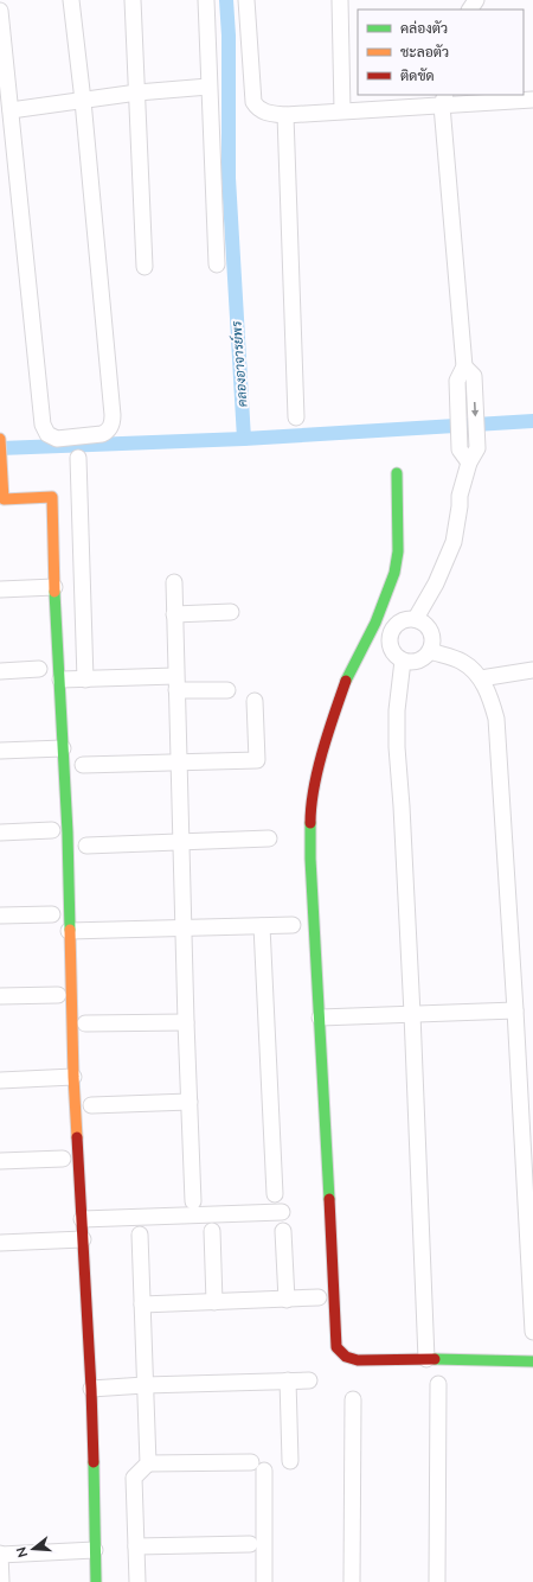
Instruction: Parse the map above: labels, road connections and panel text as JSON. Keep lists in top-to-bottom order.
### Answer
{
  "water": ["คลองอาจารย์พร"],
  "legend": ["คล่องตัว", "ชะลอตัว", "ติดขัด"],
  "north": "left"
}
